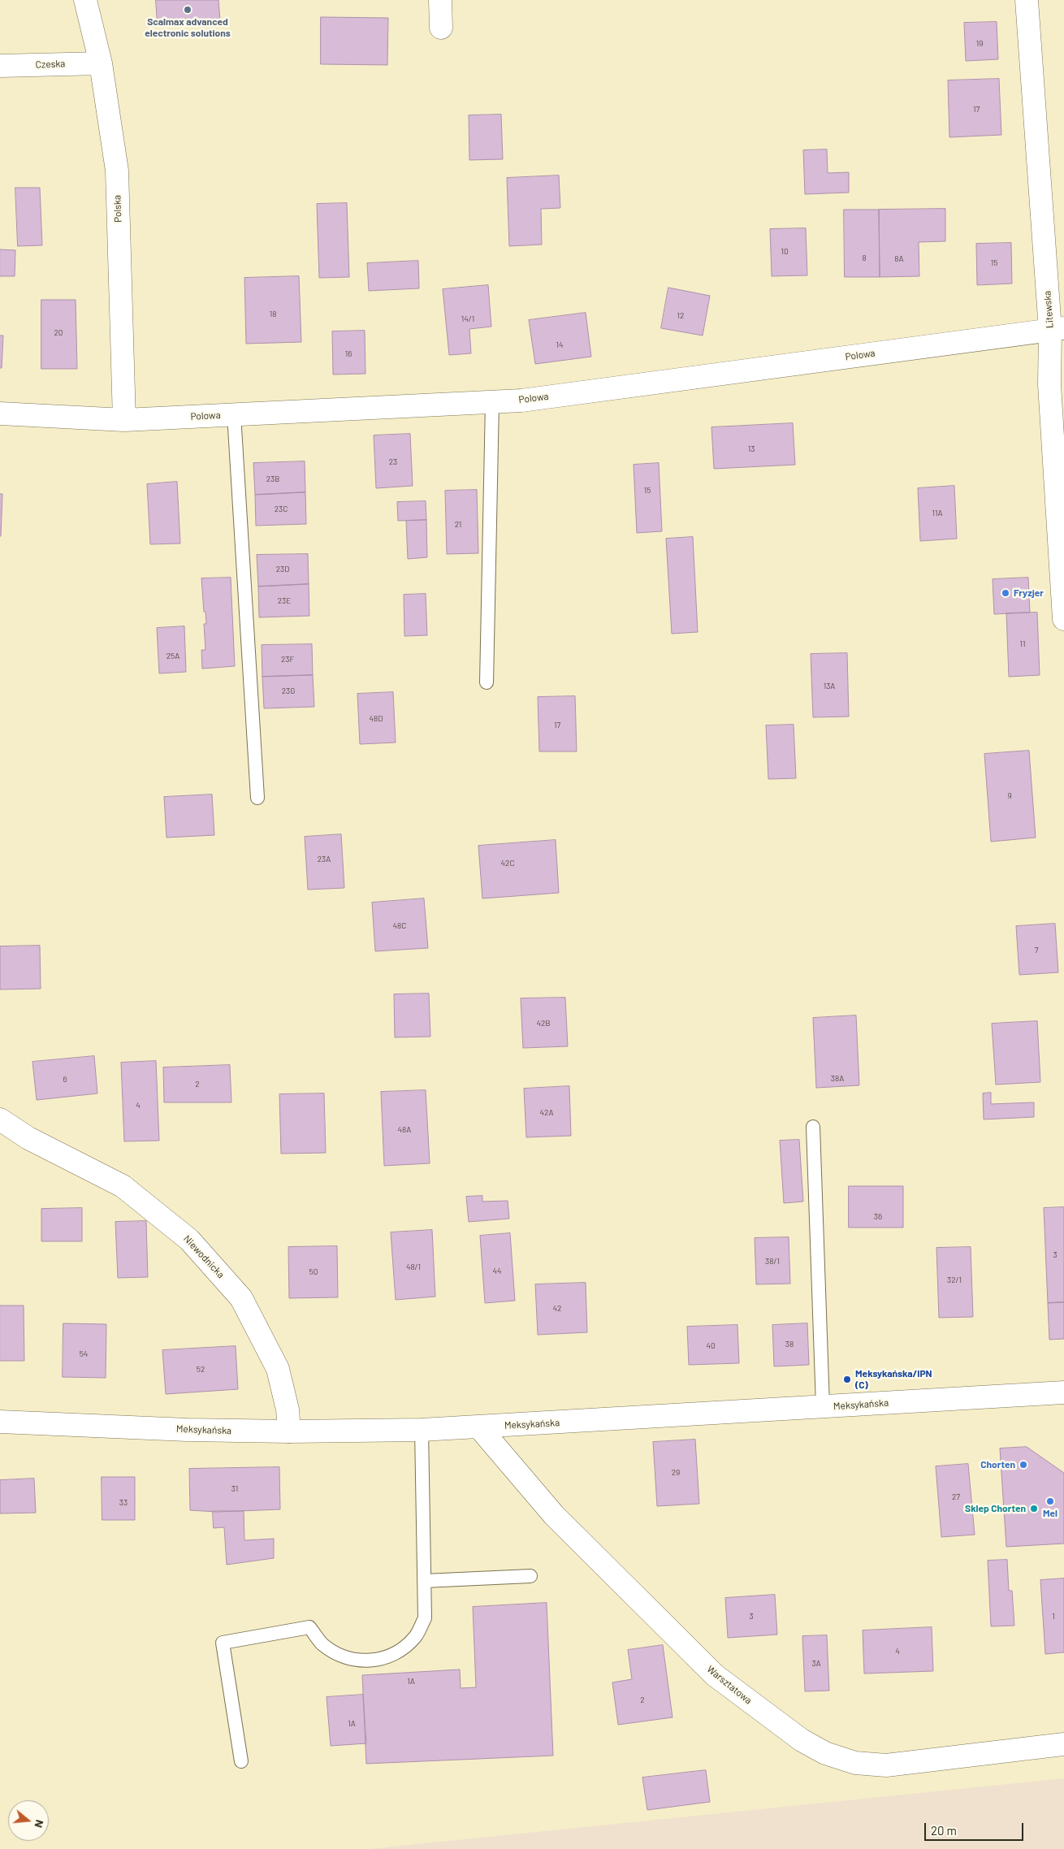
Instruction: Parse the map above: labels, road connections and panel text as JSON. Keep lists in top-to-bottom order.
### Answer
{
  "streets": {
    "street": [
      "Czeska",
      "Polska",
      "Litewska",
      "Polowa",
      "Niewodnicka",
      "Meksykańska",
      "Warsztatowa"
    ]
  },
  "crossings": [
    ["Czeska", "Polska"],
    ["Polska", "Polowa"],
    ["Litewska", "Polowa"],
    ["Niewodnicka", "Meksykańska"],
    ["Meksykańska", "Warsztatowa"]
  ],
  "places": [
    "Scalmax advanced electronic solutions",
    "Fryzjer",
    "Meksykańska/IPN (C)",
    "Chorten",
    "Mel",
    "Sklep Chorten"
  ],
  "house_numbers": [
    "19",
    "17",
    "10",
    "8",
    "8A",
    "15",
    "18",
    "12",
    "14/1",
    "20",
    "14",
    "16",
    "13",
    "23",
    "23B",
    "15",
    "23C",
    "11A",
    "21",
    "23D",
    "23E",
    "11",
    "25A",
    "23F",
    "13A",
    "23G",
    "48D",
    "17",
    "9",
    "23A",
    "42C",
    "48C",
    "7",
    "42B",
    "38A",
    "6",
    "2",
    "4",
    "42A",
    "48A",
    "36",
    "3",
    "38/1",
    "48/1",
    "44",
    "50",
    "32/1",
    "42",
    "38",
    "40",
    "54",
    "52",
    "29",
    "31",
    "27",
    "33",
    "3",
    "1",
    "4",
    "3A",
    "1A",
    "2",
    "1A"
  ],
  "scale_bar": "20 m",
  "north": "right"
}
